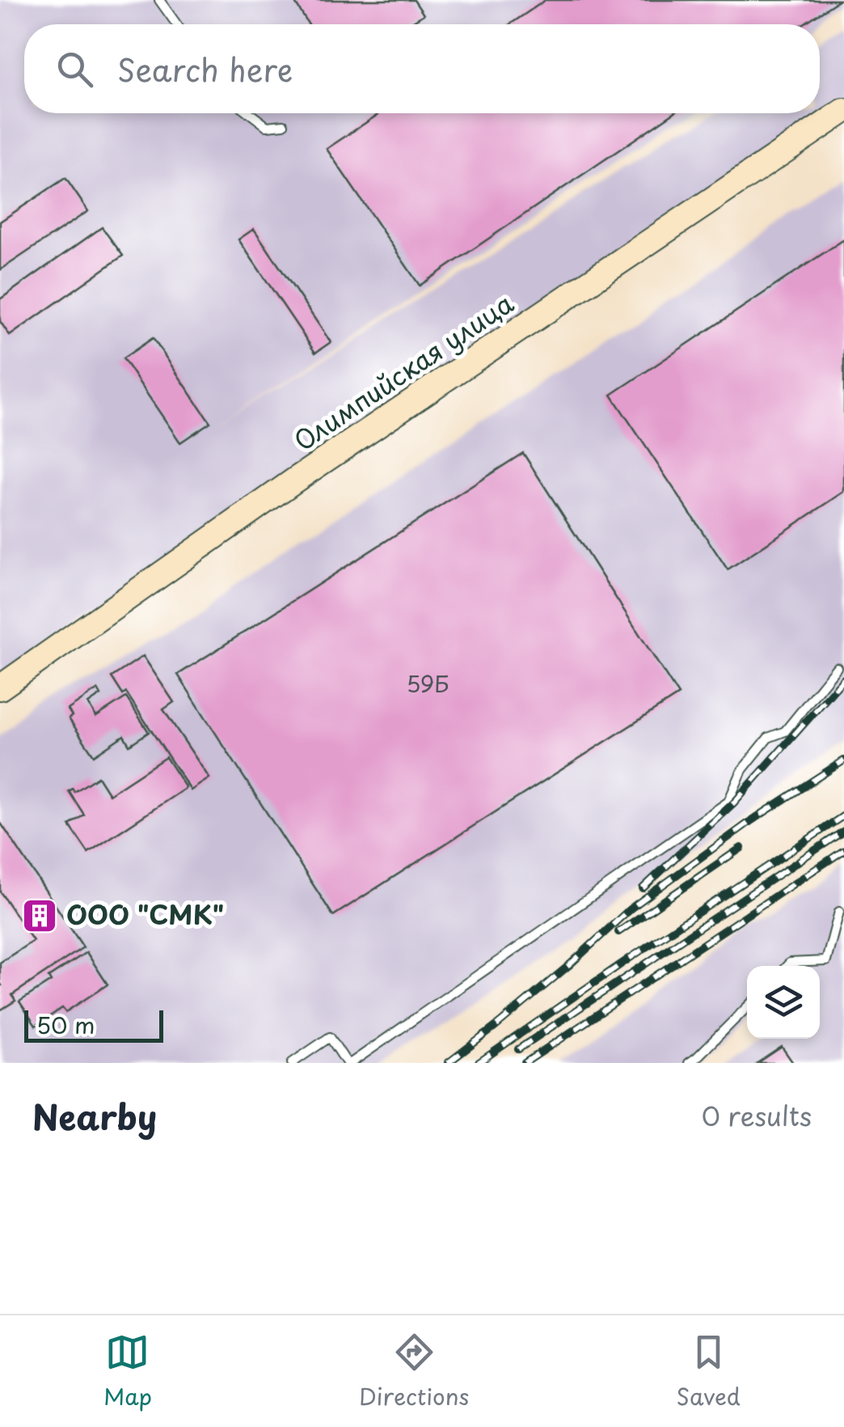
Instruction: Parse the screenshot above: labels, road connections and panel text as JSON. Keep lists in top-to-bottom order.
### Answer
{
  "streets": {
    "street": ["Олимпийская улица"]
  },
  "places": {
    "building": ["ООО \"СМК\""]
  },
  "house_numbers": ["59Б"],
  "scale_bar": "50 m",
  "page": {
    "search": "Search here",
    "scale": "50 m",
    "heading": ["Nearby", "0 results"],
    "nav": ["Map", "Directions", "Saved"]
  }
}
